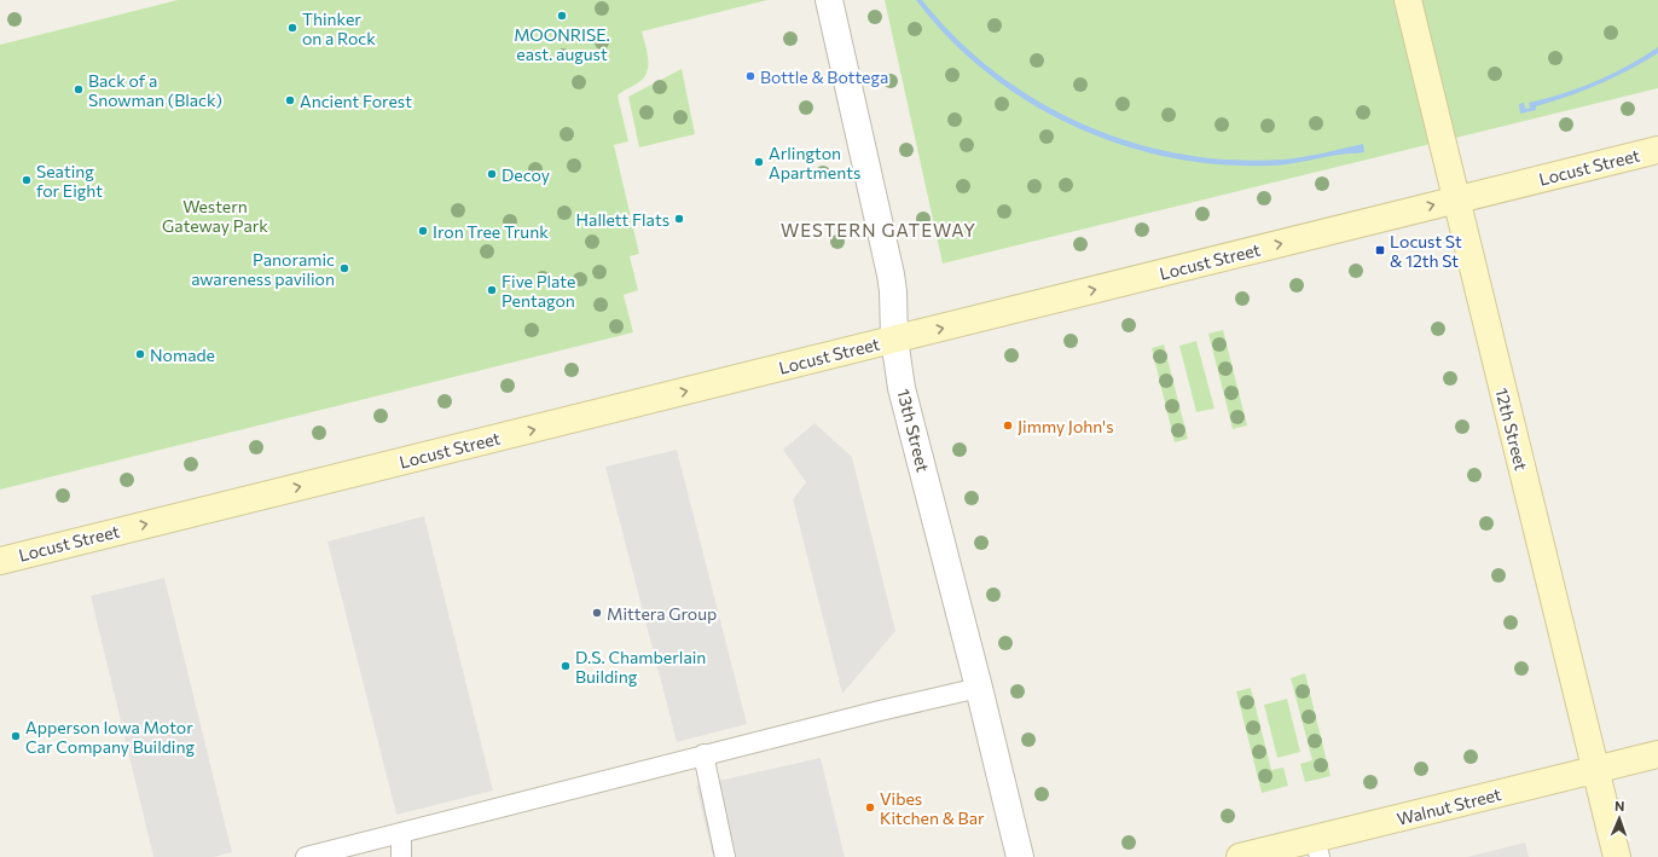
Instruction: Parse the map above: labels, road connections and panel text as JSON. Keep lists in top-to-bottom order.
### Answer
{
  "streets": {
    "main road": ["Locust Street", "12th Street", "Walnut Street"],
    "street": ["13th Street"]
  },
  "crossings": [
    ["Locust Street", "12th Street"],
    ["Locust Street", "13th Street"],
    ["12th Street", "Walnut Street"]
  ],
  "one_way": ["Locust Street"],
  "districts": ["WESTERN GATEWAY"],
  "parks": ["Western Gateway Park"],
  "places": {
    "other": [
      "MOONRISE. east. august",
      "Thinker on a Rock",
      "Bottle & Bottega",
      "Back of a Snowman (Black)",
      "Ancient Forest",
      "Arlington Apartments",
      "Decoy",
      "Seating for Eight",
      "Hallett Flats",
      "Iron Tree Trunk",
      "Panoramic awareness pavilion",
      "Five Plate Pentagon",
      "Nomade",
      "Jimmy John's",
      "Mittera Group",
      "D.S. Chamberlain Building",
      "Apperson Iowa Motor Car Company Building",
      "Vibes Kitchen & Bar"
    ],
    "transit": ["Locust St & 12th St"]
  },
  "north": "top"
}
